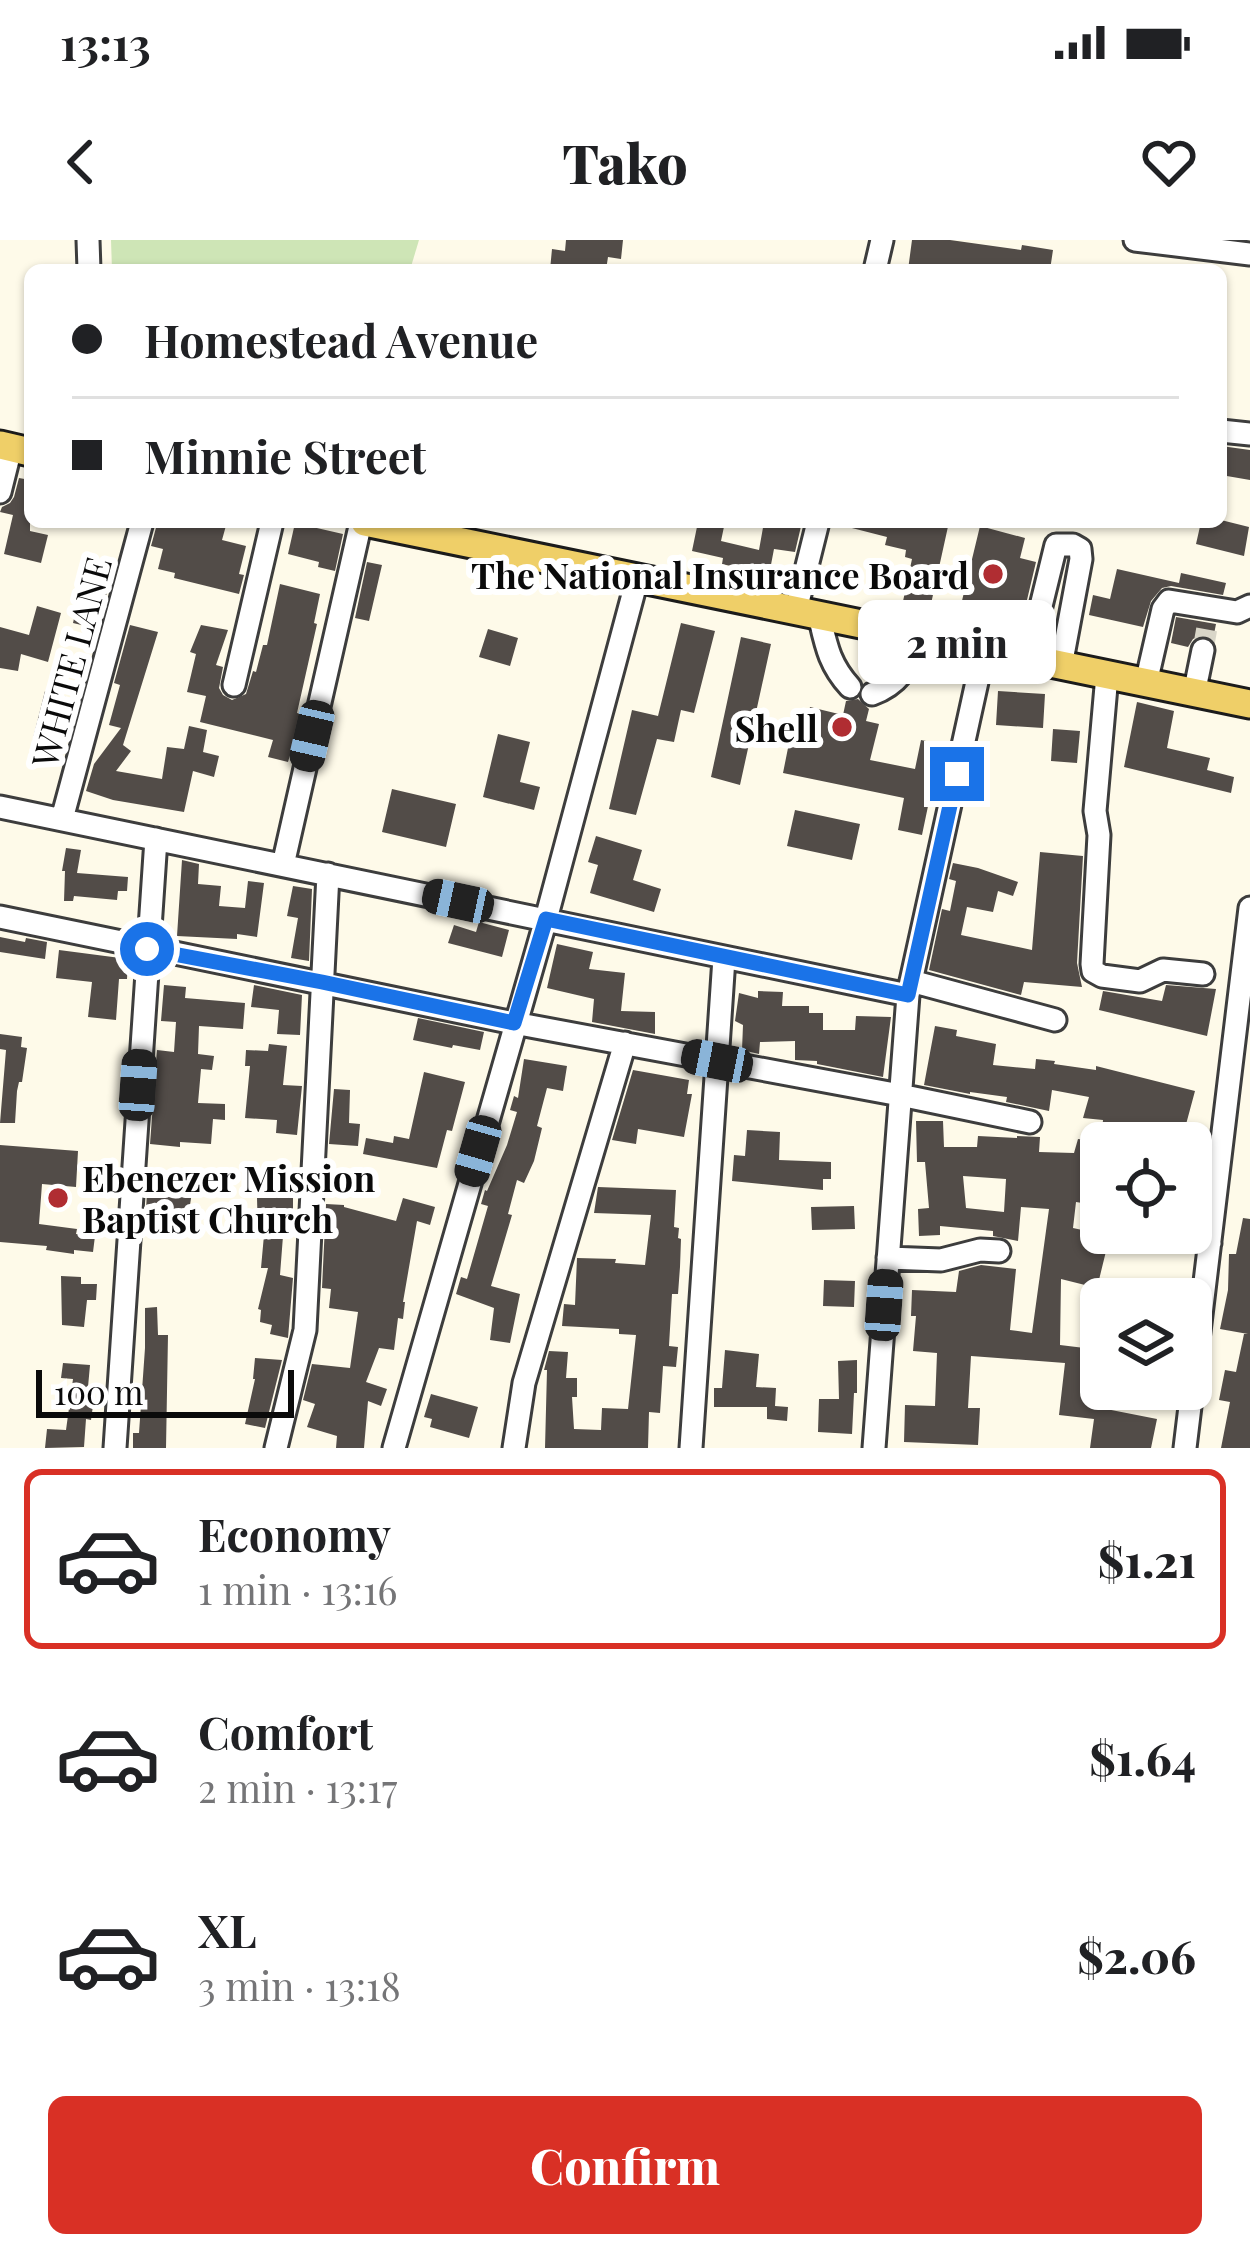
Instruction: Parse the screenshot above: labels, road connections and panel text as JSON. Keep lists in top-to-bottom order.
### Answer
{
  "streets": {
    "street": ["WHITE LANE"]
  },
  "places": ["The National Insurance Board", "Shell", "Ebenezer Mission Baptist Church"],
  "scale_bar": "100 m",
  "page": {
    "status": "13:13",
    "header": "Tako",
    "banner": ["Homestead Avenue", "Minnie Street"],
    "bubble": "2 min",
    "scale": "100 m",
    "list": [
      {
        "name": "Economy",
        "note": "1 min · 13:16",
        "value": "$1.21"
      },
      {
        "name": "Comfort",
        "note": "2 min · 13:17",
        "value": "$1.64"
      },
      {
        "name": "XL",
        "note": "3 min · 13:18",
        "value": "$2.06"
      }
    ],
    "buttons": "Confirm"
  }
}
